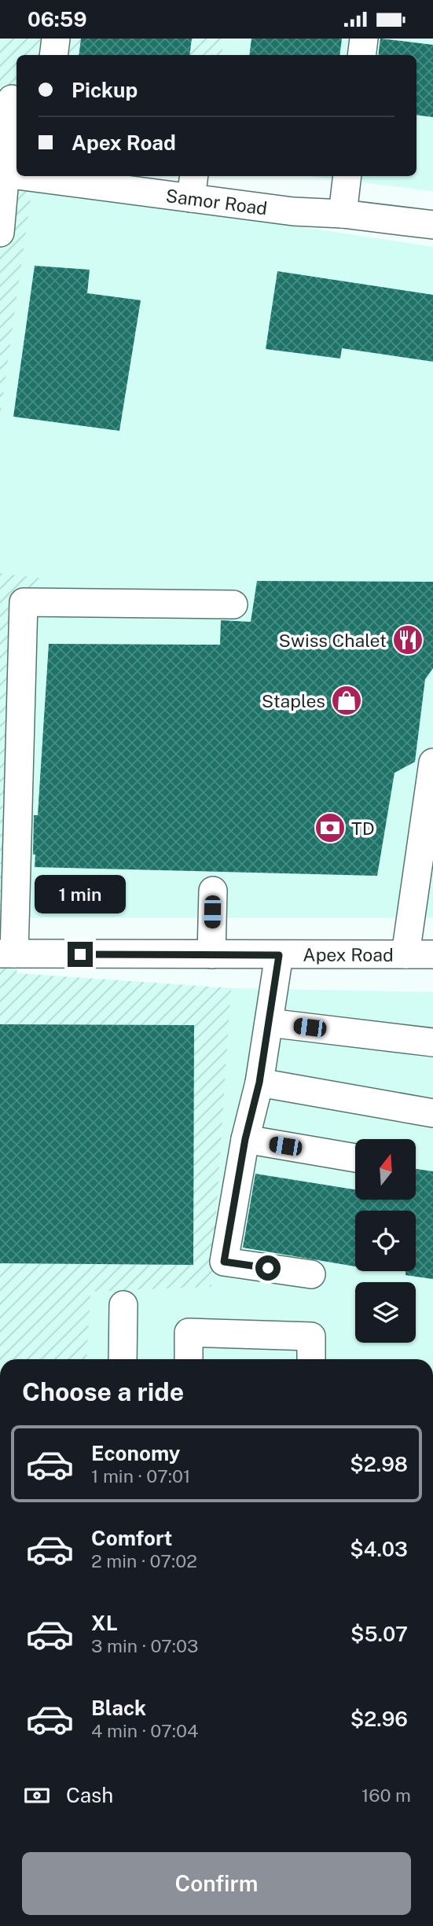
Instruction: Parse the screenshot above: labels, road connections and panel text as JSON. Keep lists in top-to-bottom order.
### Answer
{
  "streets": {
    "street": ["Samor Road", "Apex Road"]
  },
  "places": {
    "restaurant": ["Swiss Chalet"],
    "shop": ["Staples"],
    "bank": ["TD"]
  },
  "north": "top",
  "page": {
    "status": "06:59",
    "banner": ["Pickup", "Apex Road"],
    "bubble": "1 min",
    "heading": "Choose a ride",
    "list": [
      {
        "name": "Economy",
        "note": "1 min · 07:01",
        "value": "$2.98"
      },
      {
        "name": "Comfort",
        "note": "2 min · 07:02",
        "value": "$4.03"
      },
      {
        "name": "XL",
        "note": "3 min · 07:03",
        "value": "$5.07"
      },
      {
        "name": "Black",
        "note": "4 min · 07:04",
        "value": "$2.96"
      }
    ],
    "pay": ["Cash", "160 m"],
    "buttons": "Confirm"
  }
}
